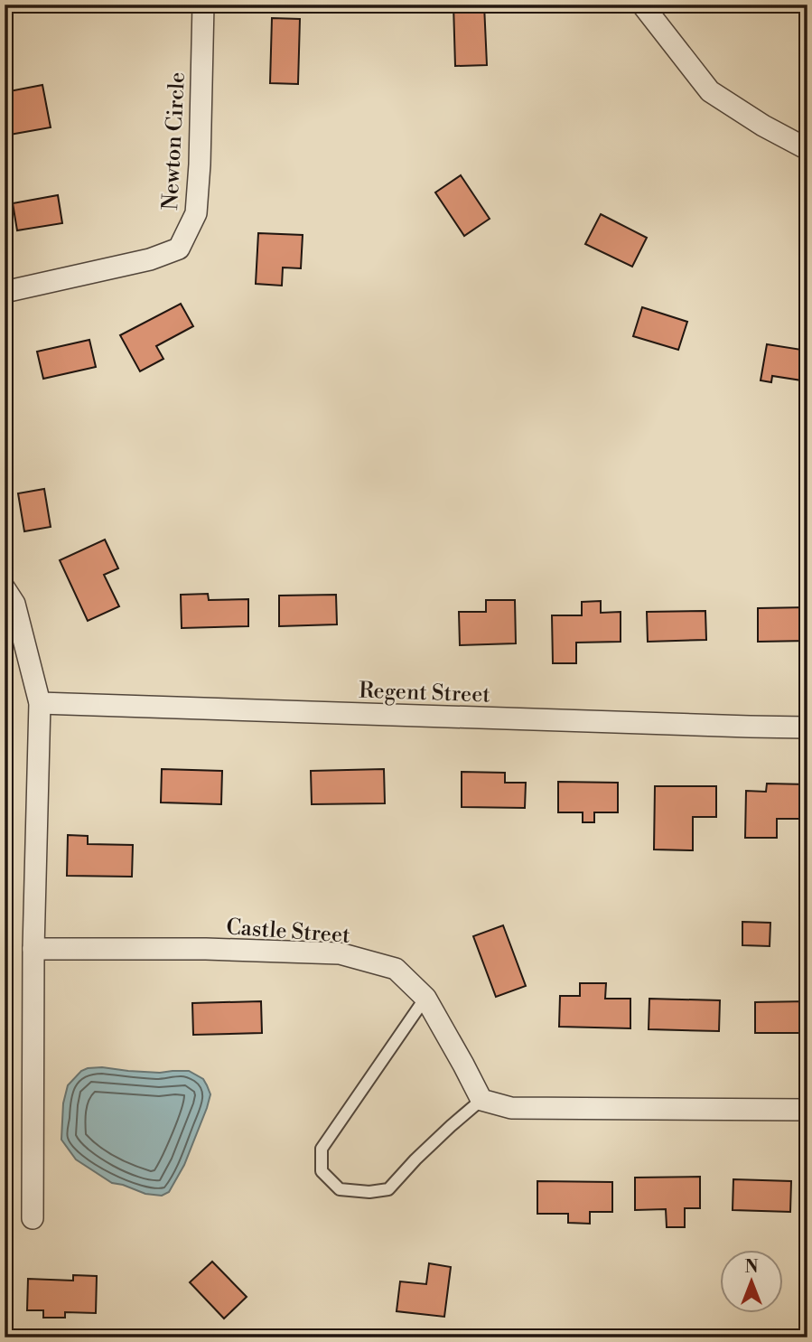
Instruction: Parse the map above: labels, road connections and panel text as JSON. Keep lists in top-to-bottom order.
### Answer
{
  "streets": {
    "street": ["Newton Circle", "Regent Street", "Castle Street"]
  },
  "north": "top"
}
